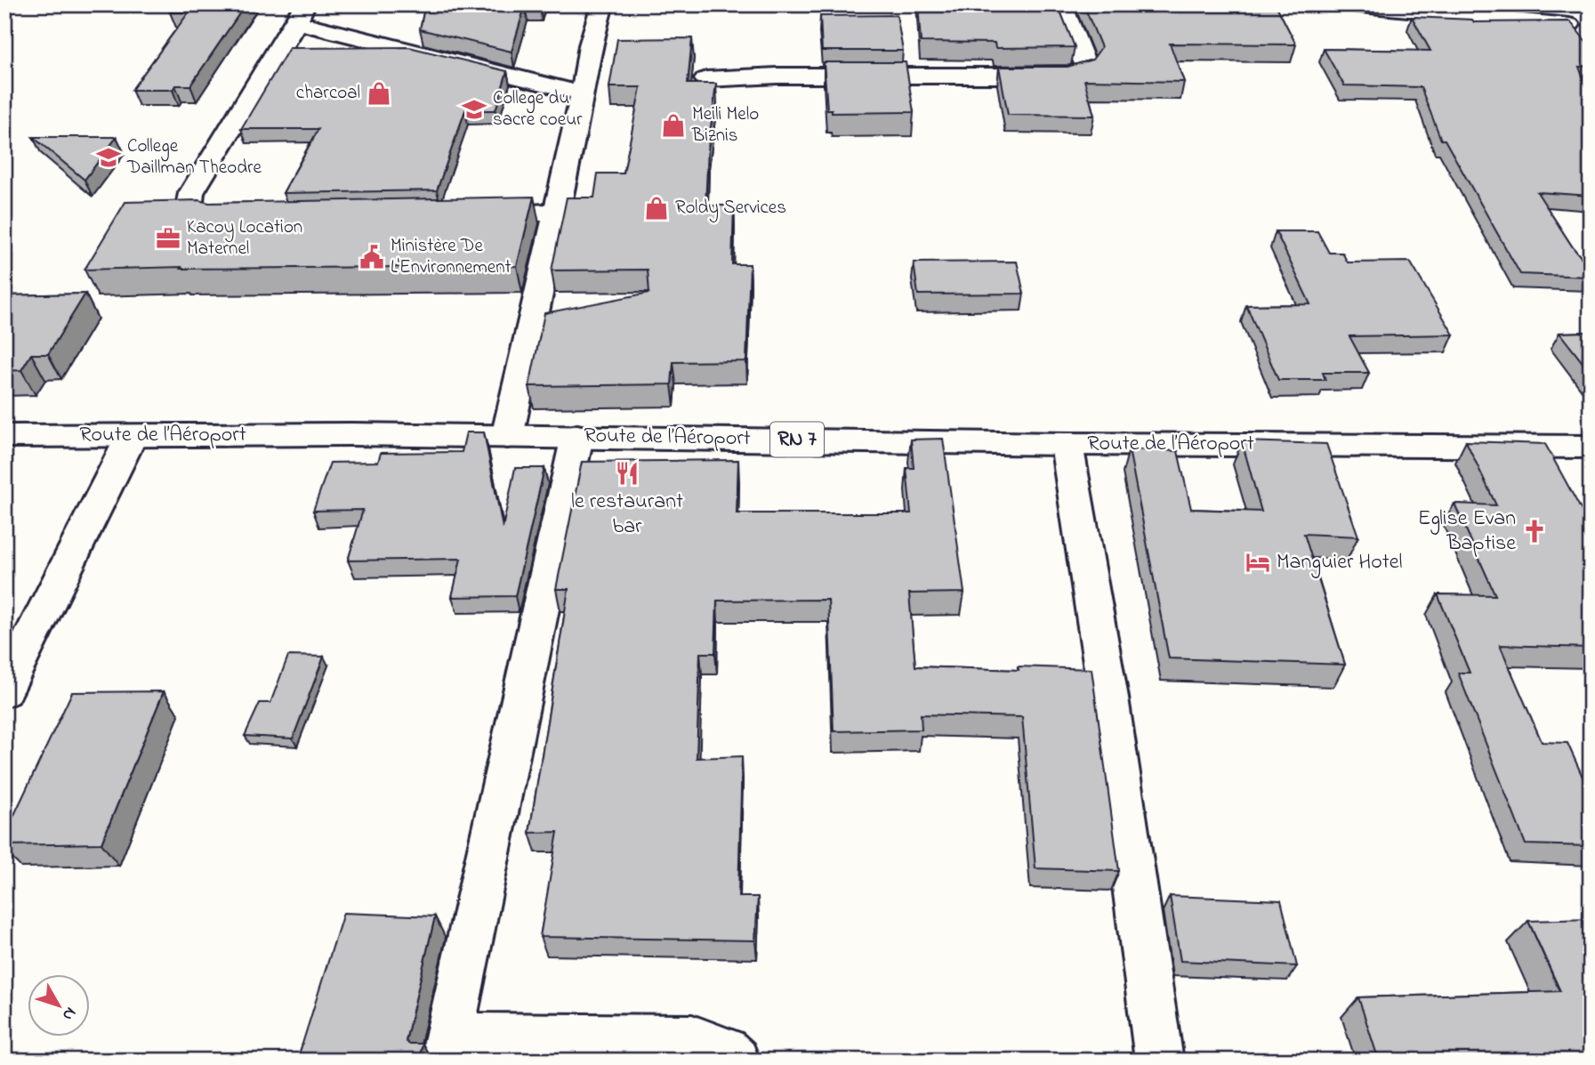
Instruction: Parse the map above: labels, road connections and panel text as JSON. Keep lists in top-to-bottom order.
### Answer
{
  "streets": {
    "street": ["Route de l’Aéroport", "RN 7"]
  },
  "places": {
    "shop": ["charcoal", "Meili Melo Biznis", "Roldy Services"],
    "school or university": ["College du sacre coeur", "College Daillman Theodre"],
    "office": ["Kacoy Location Maternel"],
    "public building": ["Ministère De L'Environnement"],
    "restaurant": ["le restaurant bar"],
    "church": ["Eglise Evan Baptise"],
    "hotel": ["Manguier Hotel"]
  },
  "north": "bottom right"
}
